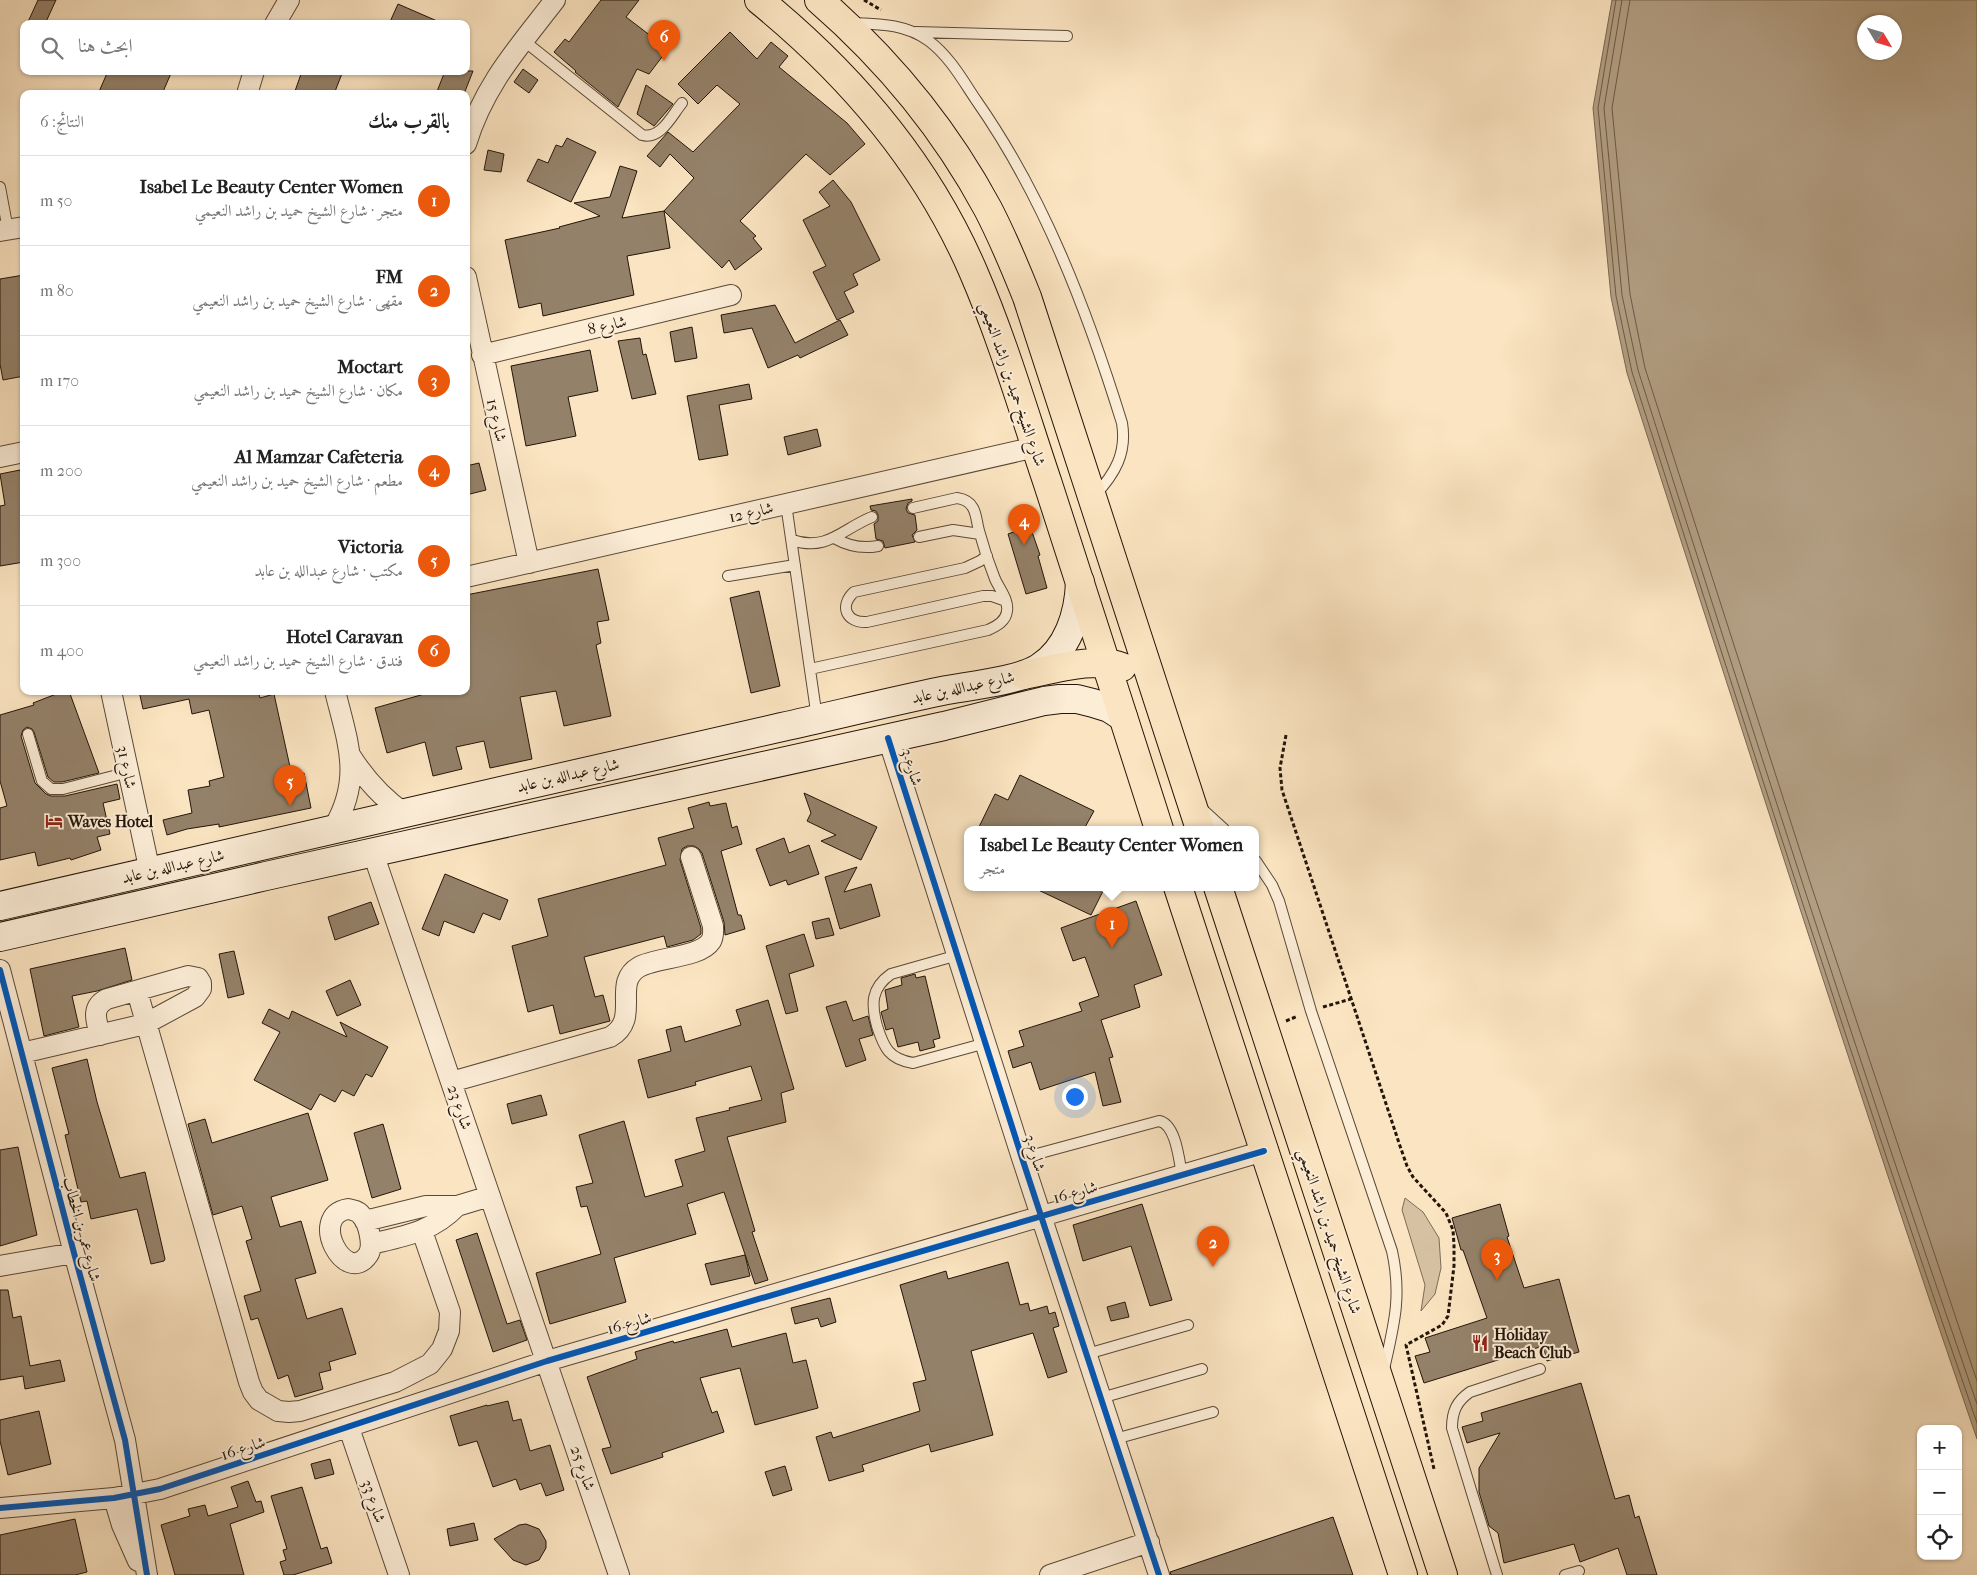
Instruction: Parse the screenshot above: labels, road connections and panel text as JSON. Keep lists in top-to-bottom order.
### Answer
{
  "streets": {
    "main road": ["شارع الشيخ حميد بن راشد النعيمي", "شارع عبدالله بن عابد"],
    "street": [
      "شارع 8",
      "شارع 15",
      "شارع 12",
      "شارع 31",
      "شارع 3",
      "شارع 23",
      "شارع 16",
      "شارع عمر بن الخطاب",
      "شارع 25",
      "شارع 33"
    ]
  },
  "crossings": [
    ["شارع 8", "شارع 15"],
    ["شارع الشيخ حميد بن راشد النعيمي", "شارع 12"],
    ["شارع الشيخ حميد بن راشد النعيمي", "شارع عبدالله بن عابد"],
    ["شارع 15", "شارع 12"],
    ["شارع عبدالله بن عابد", "شارع 31"],
    ["شارع عبدالله بن عابد", "شارع 3"],
    ["شارع عبدالله بن عابد", "شارع 23"],
    ["شارع 3", "شارع 16"],
    ["شارع 23", "شارع 16"],
    ["شارع 23", "شارع 25"],
    ["شارع 16", "شارع عمر بن الخطاب"],
    ["شارع 16", "شارع 25"],
    ["شارع 16", "شارع 33"]
  ],
  "places": {
    "hotel": ["Waves Hotel"],
    "restaurant": ["Holiday Beach Club"]
  },
  "north": "bottom right",
  "page": {
    "pins": [
      "6",
      "4",
      "5",
      "1",
      "2",
      "3"
    ],
    "search": "ابحث هنا",
    "heading": ["بالقرب منك", "النتائج: 6"],
    "list": [
      {
        "mark": "1",
        "name": "Isabel Le Beauty Center Women",
        "note": "متجر · شارع الشيخ حميد بن راشد النعيمي",
        "value": "50 m"
      },
      {
        "mark": "2",
        "name": "FM",
        "note": "مقهى · شارع الشيخ حميد بن راشد النعيمي",
        "value": "80 m"
      },
      {
        "mark": "3",
        "name": "Moctart",
        "note": "مكان · شارع الشيخ حميد بن راشد النعيمي",
        "value": "170 m"
      },
      {
        "mark": "4",
        "name": "Al Mamzar Cafeteria",
        "note": "مطعم · شارع الشيخ حميد بن راشد النعيمي",
        "value": "200 m"
      },
      {
        "mark": "5",
        "name": "Victoria",
        "note": "مكتب · شارع عبدالله بن عابد",
        "value": "300 m"
      },
      {
        "mark": "6",
        "name": "Hotel Caravan",
        "note": "فندق · شارع الشيخ حميد بن راشد النعيمي",
        "value": "400 m"
      }
    ],
    "popup": ["Isabel Le Beauty Center Women", "متجر"],
    "map_buttons": ["+", "−"]
  }
}
